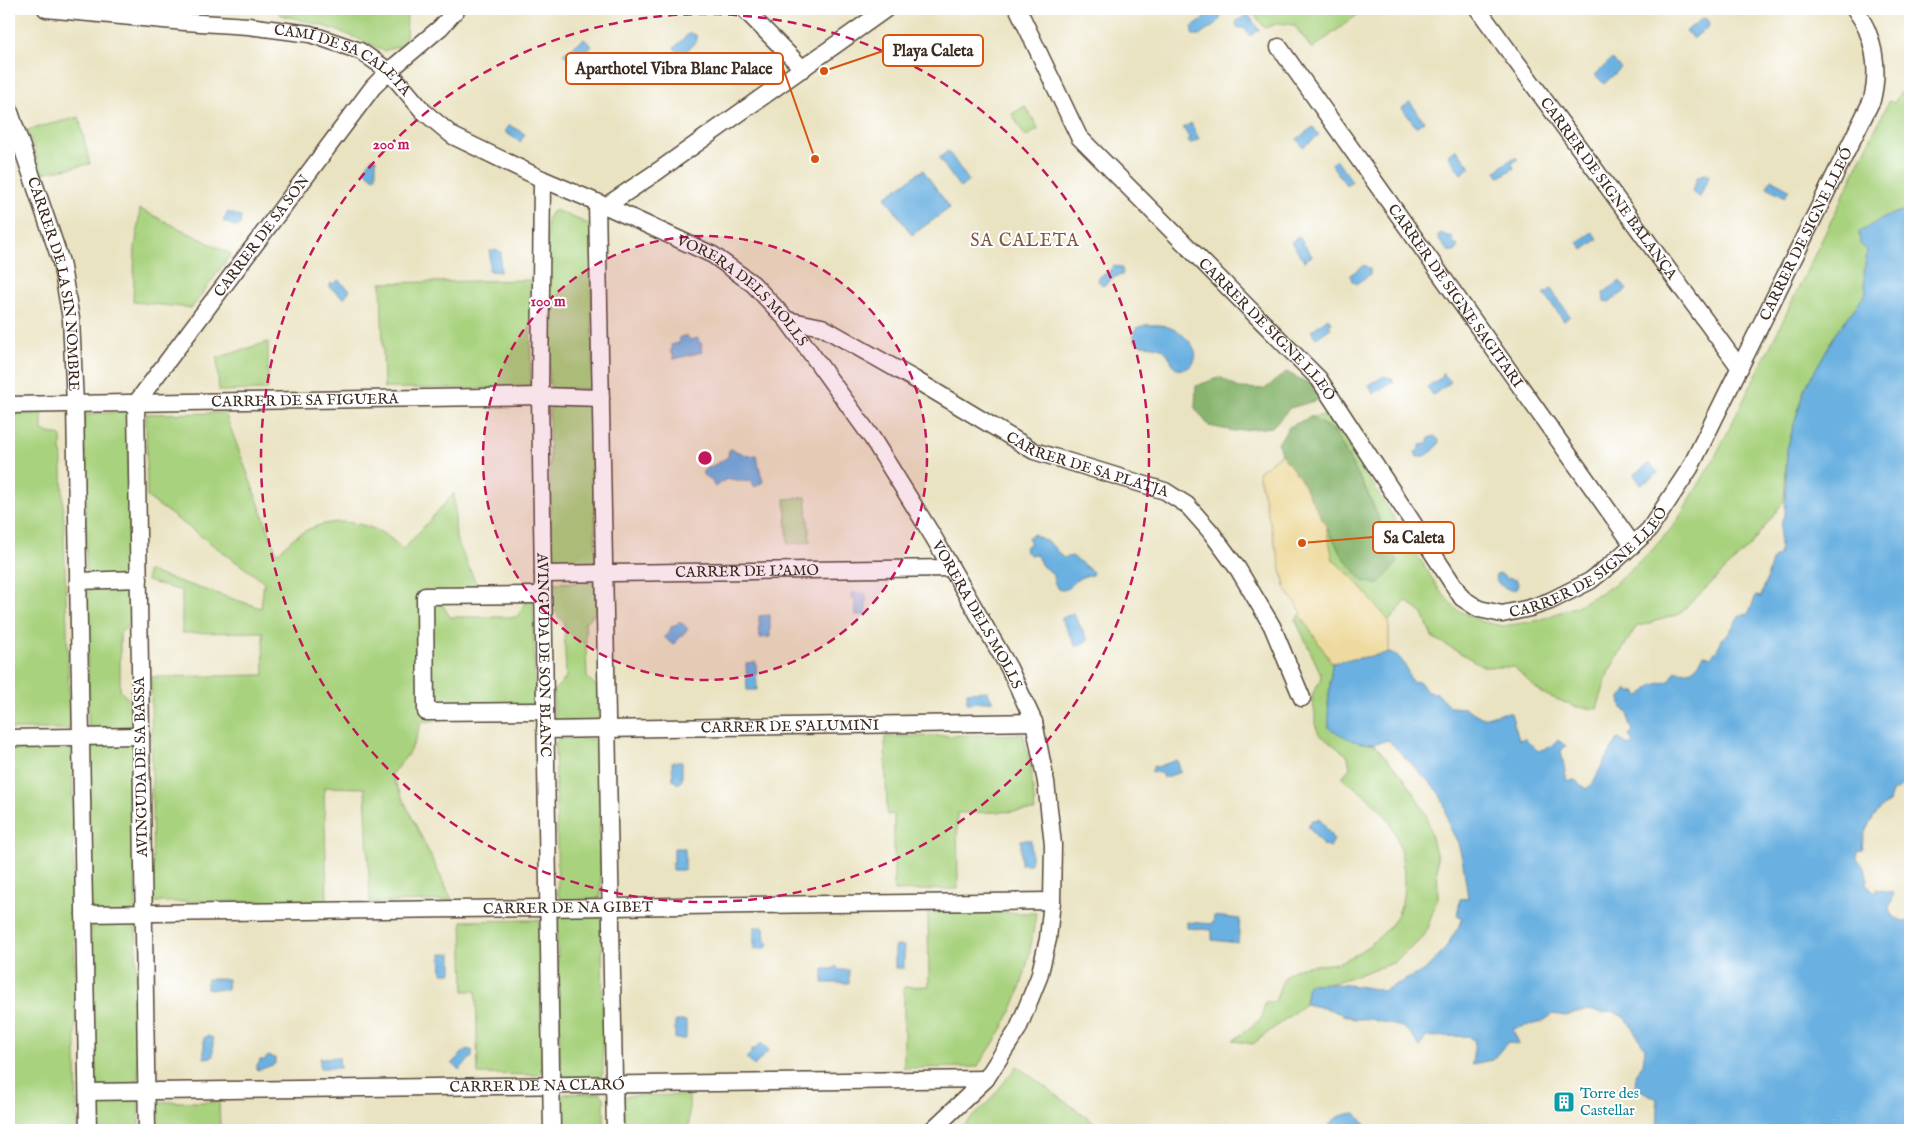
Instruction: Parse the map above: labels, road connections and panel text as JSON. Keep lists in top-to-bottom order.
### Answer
{
  "streets": {
    "street": [
      "CAMÍ DE SA CALETA",
      "CARRER DE SIGNE BALANÇA",
      "CARRER DE SIGNE LLEÓ",
      "CARRER DE SA SON",
      "CARRER DE LA SIN NOMBRE",
      "VORERA DELS MOLLS",
      "CARRER DE SIGNE SAGITARI",
      "CARRER DE SA FIGUERA",
      "CARRER DE SA PLATJA",
      "CARRER DE L'AMO",
      "AVINGUDA DE SON BLANC",
      "CARRER DE S'ALUMINI",
      "AVINGUDA DE SA BASSA",
      "CARRER DE NA GIBET",
      "CARRER DE NA CLARÓ"
    ]
  },
  "crossings": [
    ["CAMÍ DE SA CALETA", "CARRER DE SA SON"],
    ["CAMÍ DE SA CALETA", "VORERA DELS MOLLS"],
    ["CAMÍ DE SA CALETA", "AVINGUDA DE SON BLANC"],
    ["CARRER DE SIGNE BALANÇA", "CARRER DE SIGNE LLEÓ"],
    ["CARRER DE SIGNE LLEÓ", "CARRER DE SIGNE SAGITARI"],
    ["CARRER DE SA SON", "CARRER DE SA FIGUERA"],
    ["CARRER DE SA SON", "AVINGUDA DE SA BASSA"],
    ["CARRER DE LA SIN NOMBRE", "CARRER DE SA FIGUERA"],
    ["VORERA DELS MOLLS", "CARRER DE SA PLATJA"],
    ["VORERA DELS MOLLS", "CARRER DE L'AMO"],
    ["VORERA DELS MOLLS", "CARRER DE S'ALUMINI"],
    ["VORERA DELS MOLLS", "CARRER DE NA GIBET"],
    ["VORERA DELS MOLLS", "CARRER DE NA CLARÓ"],
    ["CARRER DE SA FIGUERA", "AVINGUDA DE SON BLANC"],
    ["CARRER DE SA FIGUERA", "AVINGUDA DE SA BASSA"],
    ["CARRER DE L'AMO", "AVINGUDA DE SON BLANC"],
    ["AVINGUDA DE SON BLANC", "CARRER DE S'ALUMINI"],
    ["AVINGUDA DE SON BLANC", "CARRER DE NA GIBET"],
    ["AVINGUDA DE SON BLANC", "CARRER DE NA CLARÓ"],
    ["AVINGUDA DE SA BASSA", "CARRER DE NA GIBET"],
    ["AVINGUDA DE SA BASSA", "CARRER DE NA CLARÓ"]
  ],
  "districts": ["SA CALETA"],
  "places": {
    "other": ["Playa Caleta", "Aparthotel Vibra Blanc Palace", "Sa Caleta"],
    "building": ["Torre des Castellar"]
  },
  "rings": ["200 m", "100 m"]
}
